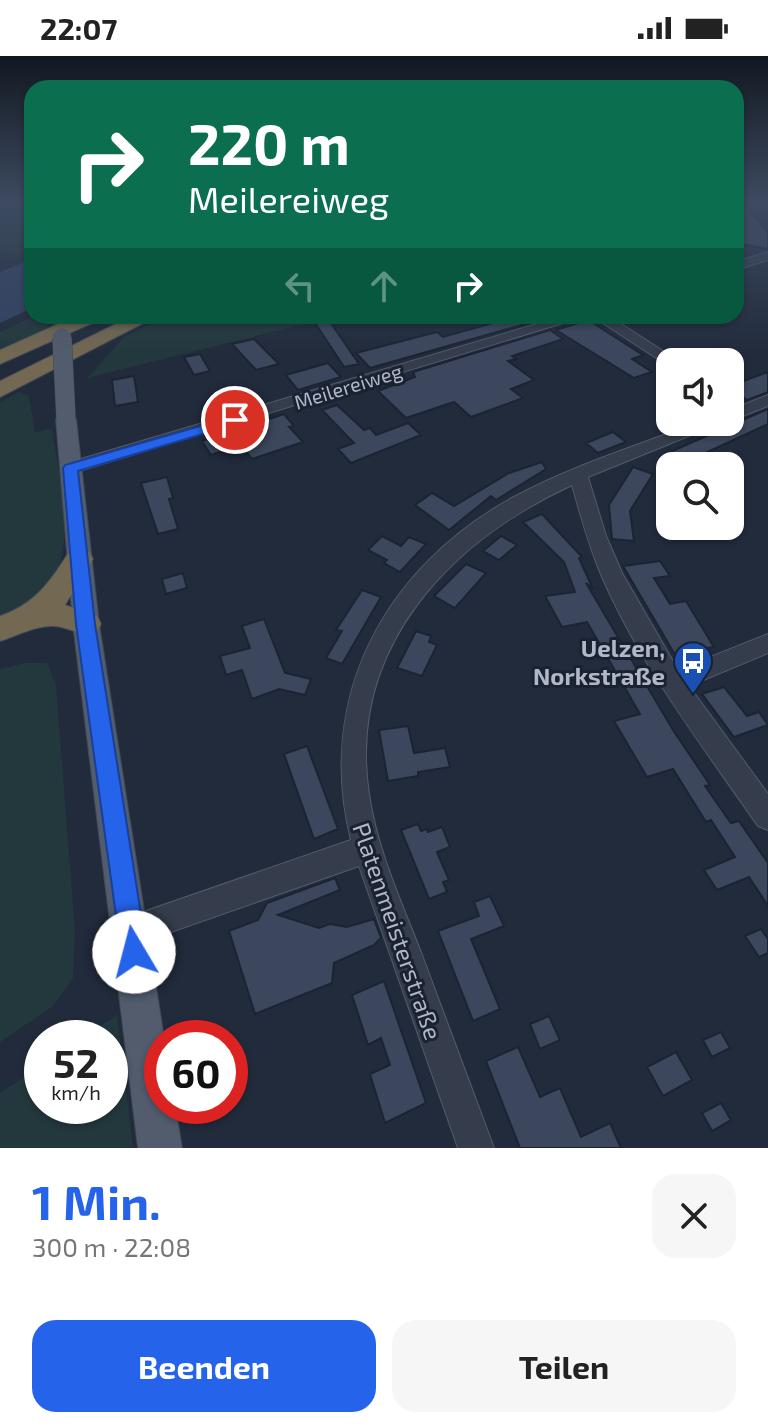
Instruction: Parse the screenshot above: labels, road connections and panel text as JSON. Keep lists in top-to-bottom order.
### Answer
{
  "streets": {
    "street": ["Meilereiweg", "Platenmeisterstraße"]
  },
  "places": {
    "bus stop": ["Uelzen, Norkstraße"]
  },
  "page": {
    "status": "22:07",
    "turn": ["220 m", "Meilereiweg"],
    "speed": "52 km/h",
    "limit": "60",
    "heading": ["1 Min.", "300 m · 22:08"],
    "buttons": ["Beenden", "Teilen"]
  }
}
